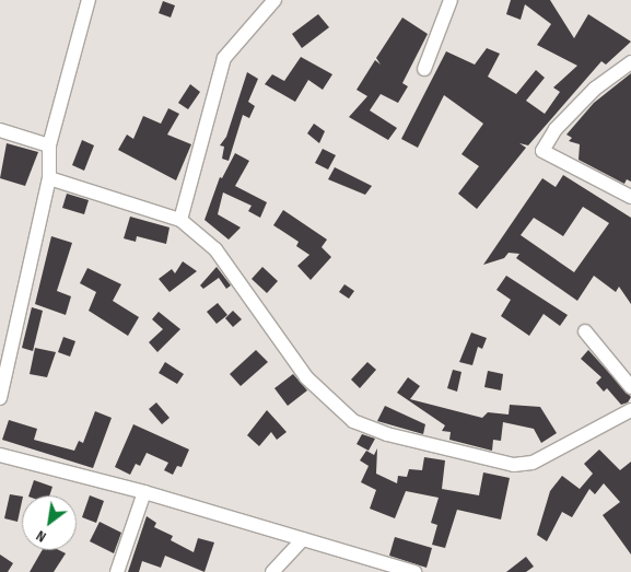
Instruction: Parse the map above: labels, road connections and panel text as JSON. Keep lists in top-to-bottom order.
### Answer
{
  "north": "bottom left"
}
